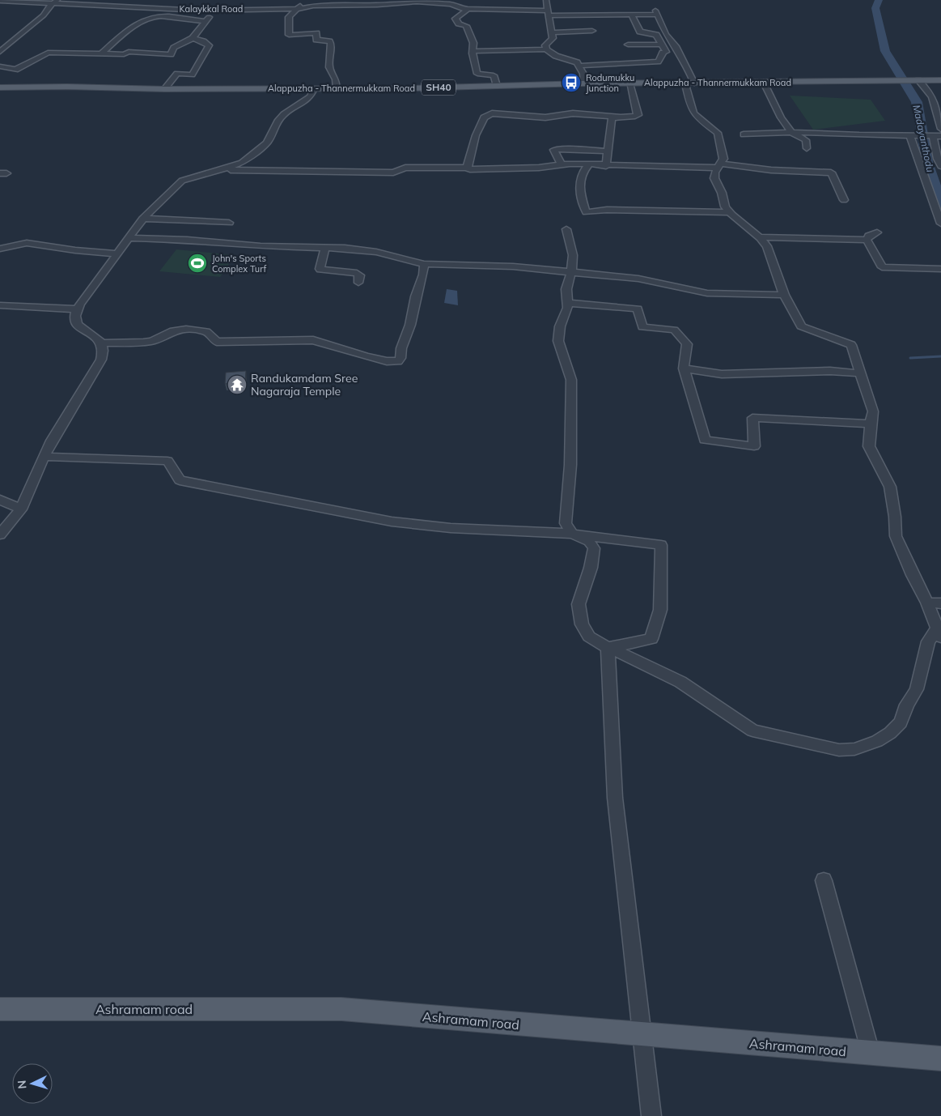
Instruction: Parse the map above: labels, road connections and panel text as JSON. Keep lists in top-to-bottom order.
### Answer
{
  "streets": {
    "main road": ["Alappuzha - Thannermukkam Road", "SH40", "Ashramam road"],
    "street": ["Kalaykkal Road"]
  },
  "crossings": [
    ["Kalaykkal Road", "Alappuzha - Thannermukkam Road"],
    ["Alappuzha - Thannermukkam Road", "SH40"]
  ],
  "water": ["Madayanthodu"],
  "places": {
    "bus stop": ["Rodumukku Junction"],
    "sports": ["John's Sports Complex Turf"],
    "temple": ["Randukamdam Sree Nagaraja Temple"]
  },
  "north": "left"
}
